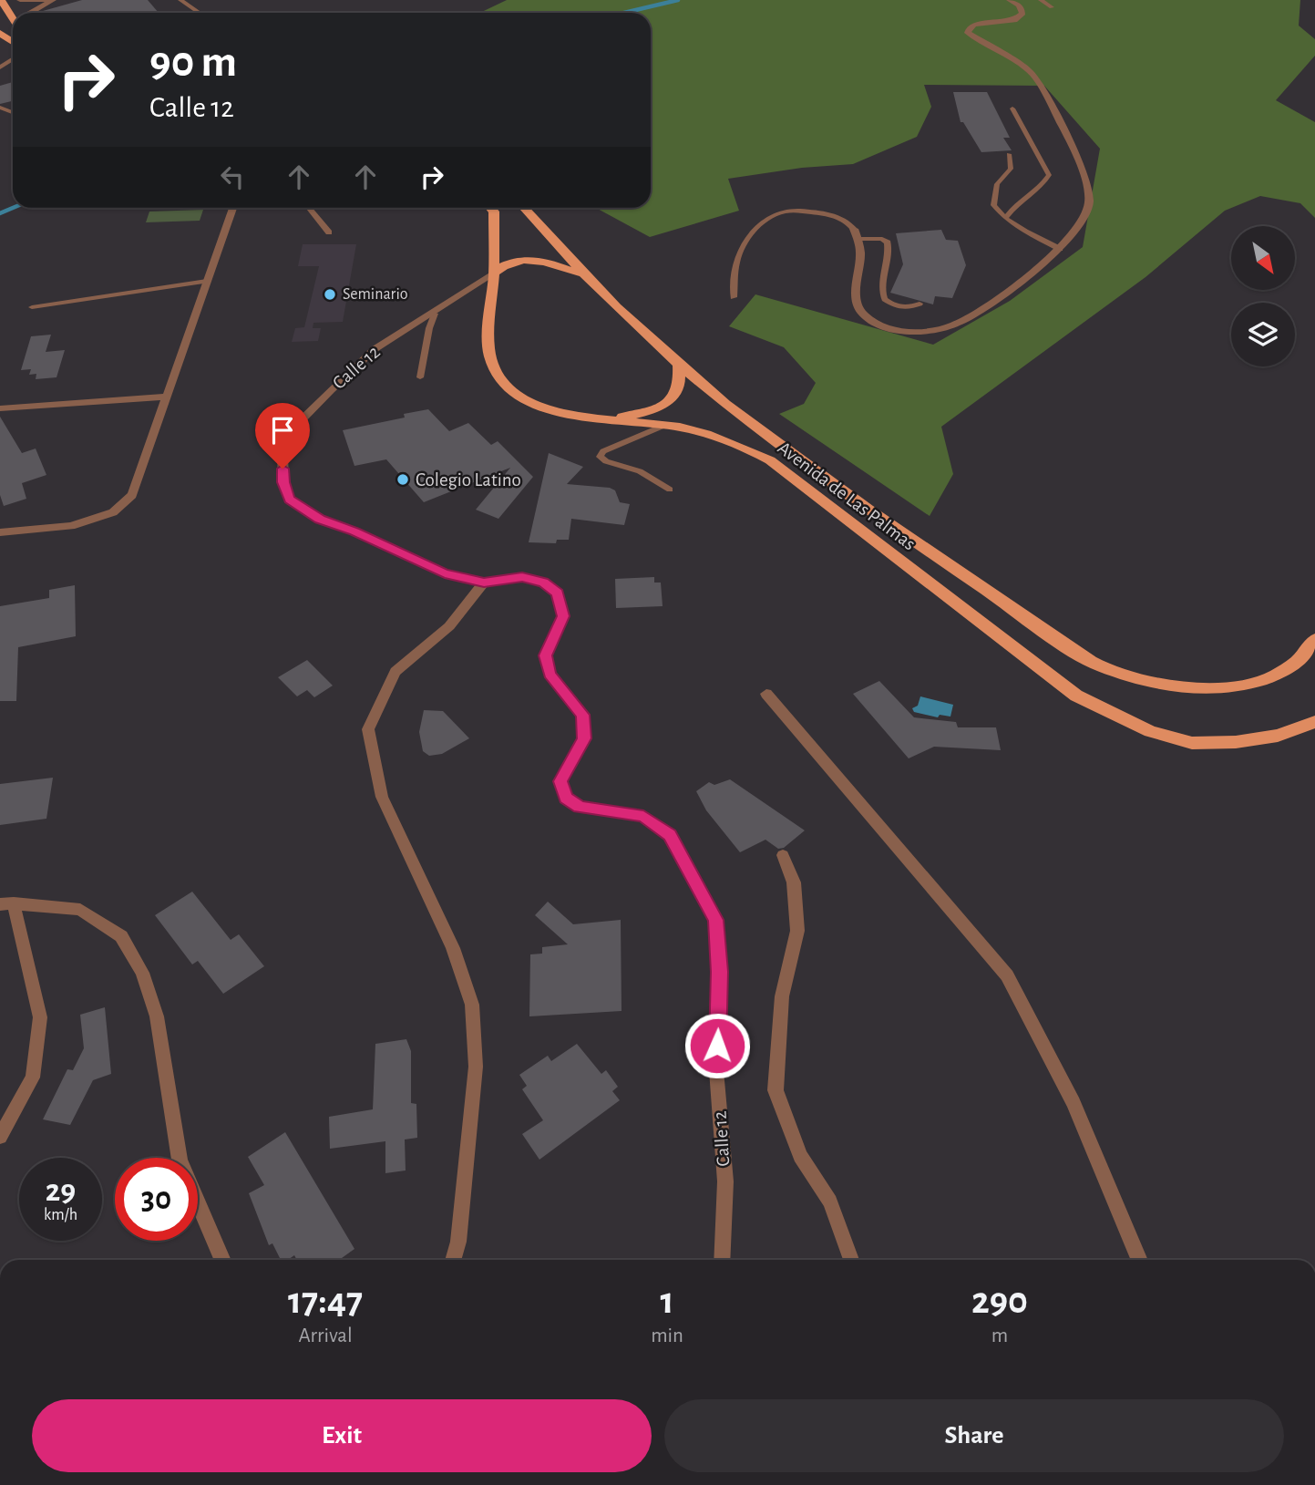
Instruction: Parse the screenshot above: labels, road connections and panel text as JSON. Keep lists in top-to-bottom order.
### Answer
{
  "streets": {
    "main road": ["Avenida de Las Palmas"],
    "street": ["Calle 12"]
  },
  "crossings": [
    ["Calle 12", "Avenida de Las Palmas"]
  ],
  "places": ["Seminario", "Colegio Latino"],
  "north": "bottom right",
  "page": {
    "turn": ["90 m", "Calle 12"],
    "speed": "29 km/h",
    "limit": "30",
    "eta": [
      "17:47",
      "Arrival",
      "1",
      "min",
      "290",
      "m"
    ],
    "buttons": ["Exit", "Share"]
  }
}
